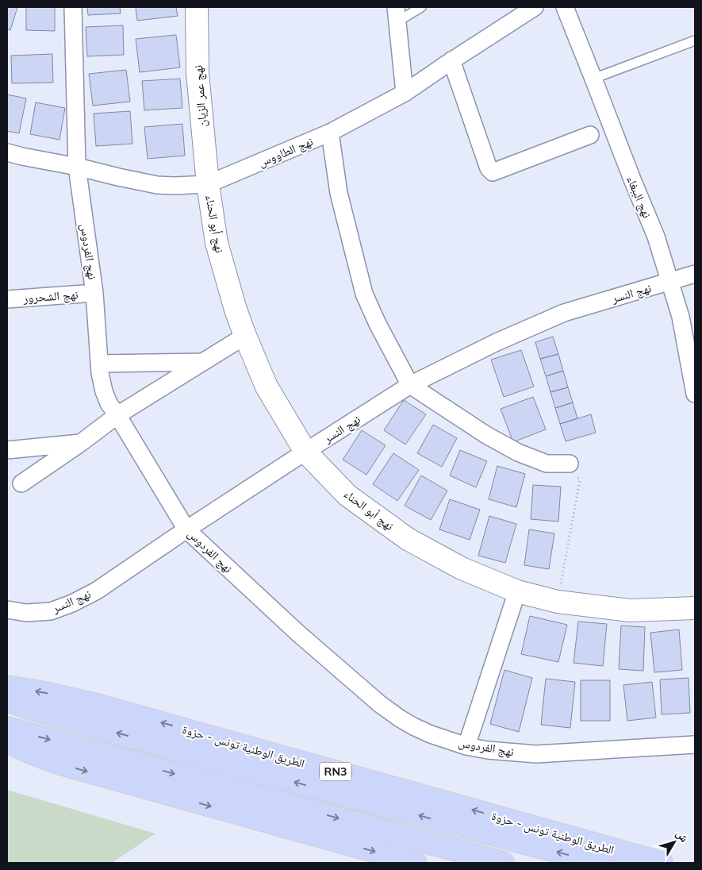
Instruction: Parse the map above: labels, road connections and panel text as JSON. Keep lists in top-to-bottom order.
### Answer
{
  "streets": {
    "highway": ["الطريق الوطنية تونس - حزوة", "RN3"],
    "street": [
      "نهج عمر الزيان",
      "نهج الطاووس",
      "نهج الببغاء",
      "نهج أبو الحناء",
      "نهج الفردوس",
      "نهج النسر",
      "نهج الشحرور"
    ]
  },
  "crossings": [
    ["نهج عمر الزيان", "نهج الطاووس"],
    ["نهج عمر الزيان", "نهج أبو الحناء"],
    ["نهج الطاووس", "نهج أبو الحناء"],
    ["نهج الطاووس", "نهج الفردوس"],
    ["نهج الببغاء", "نهج النسر"],
    ["نهج أبو الحناء", "نهج النسر"],
    ["نهج الفردوس", "نهج النسر"],
    ["نهج الفردوس", "نهج الشحرور"]
  ],
  "north": "top right"
}
